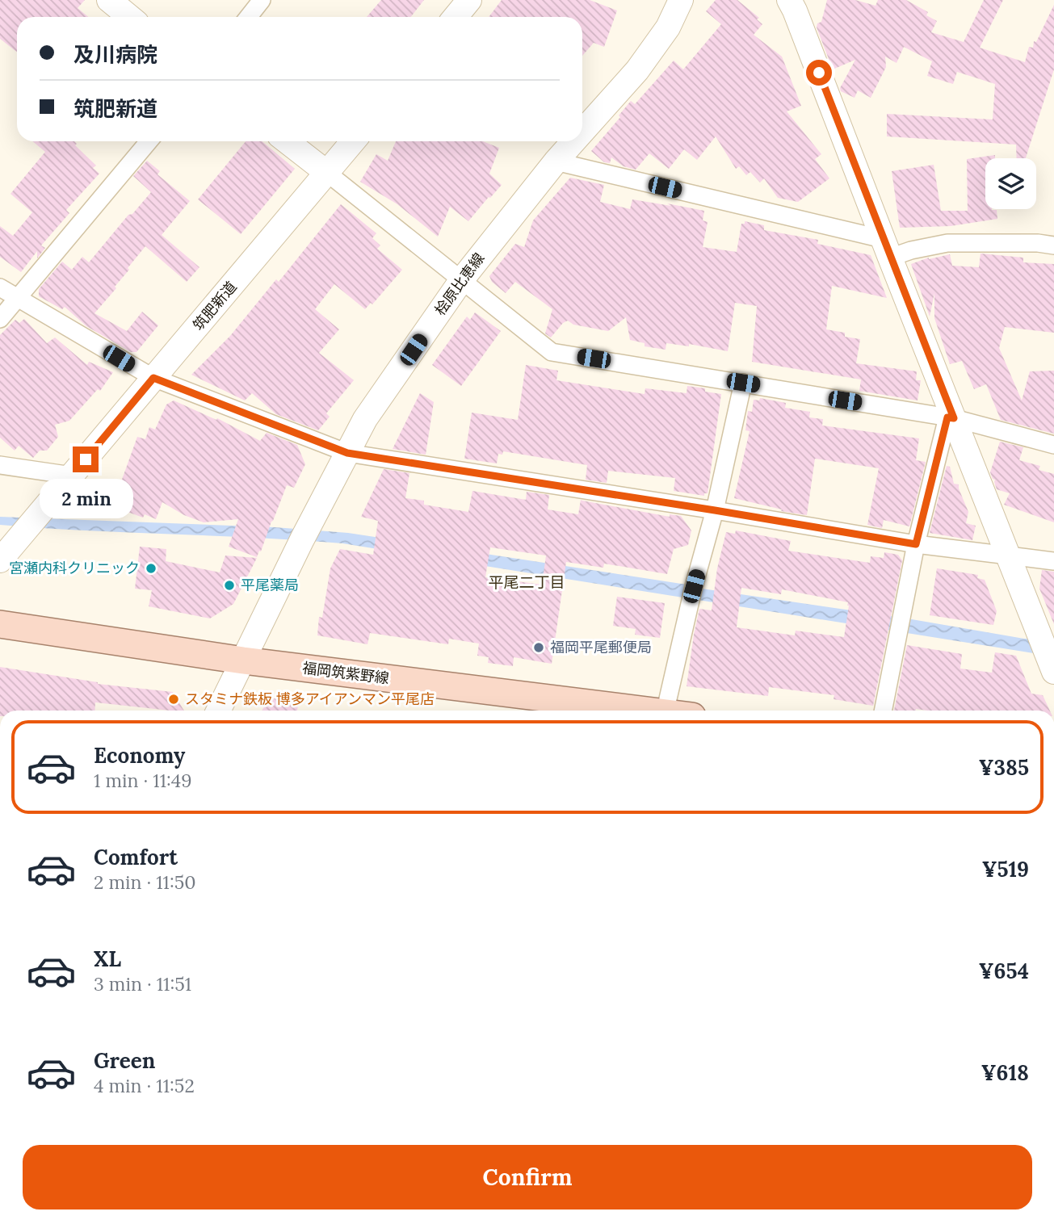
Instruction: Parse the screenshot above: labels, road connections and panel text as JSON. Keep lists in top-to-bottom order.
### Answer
{
  "streets": {
    "main road": ["福岡筑紫野線"],
    "street": ["桧原比恵線", "筑肥新道"]
  },
  "crossings": [
    ["桧原比恵線", "福岡筑紫野線"]
  ],
  "districts": ["平尾二丁目"],
  "places": [
    "宮瀬内科クリニック",
    "平尾薬局",
    "福岡平尾郵便局",
    "スタミナ鉄板 博多アイアンマン平尾店"
  ],
  "page": {
    "banner": ["及川病院", "筑肥新道"],
    "bubble": "2 min",
    "list": [
      {
        "name": "Economy",
        "note": "1 min · 11:49",
        "value": "¥385"
      },
      {
        "name": "Comfort",
        "note": "2 min · 11:50",
        "value": "¥519"
      },
      {
        "name": "XL",
        "note": "3 min · 11:51",
        "value": "¥654"
      },
      {
        "name": "Green",
        "note": "4 min · 11:52",
        "value": "¥618"
      }
    ],
    "buttons": "Confirm"
  }
}
